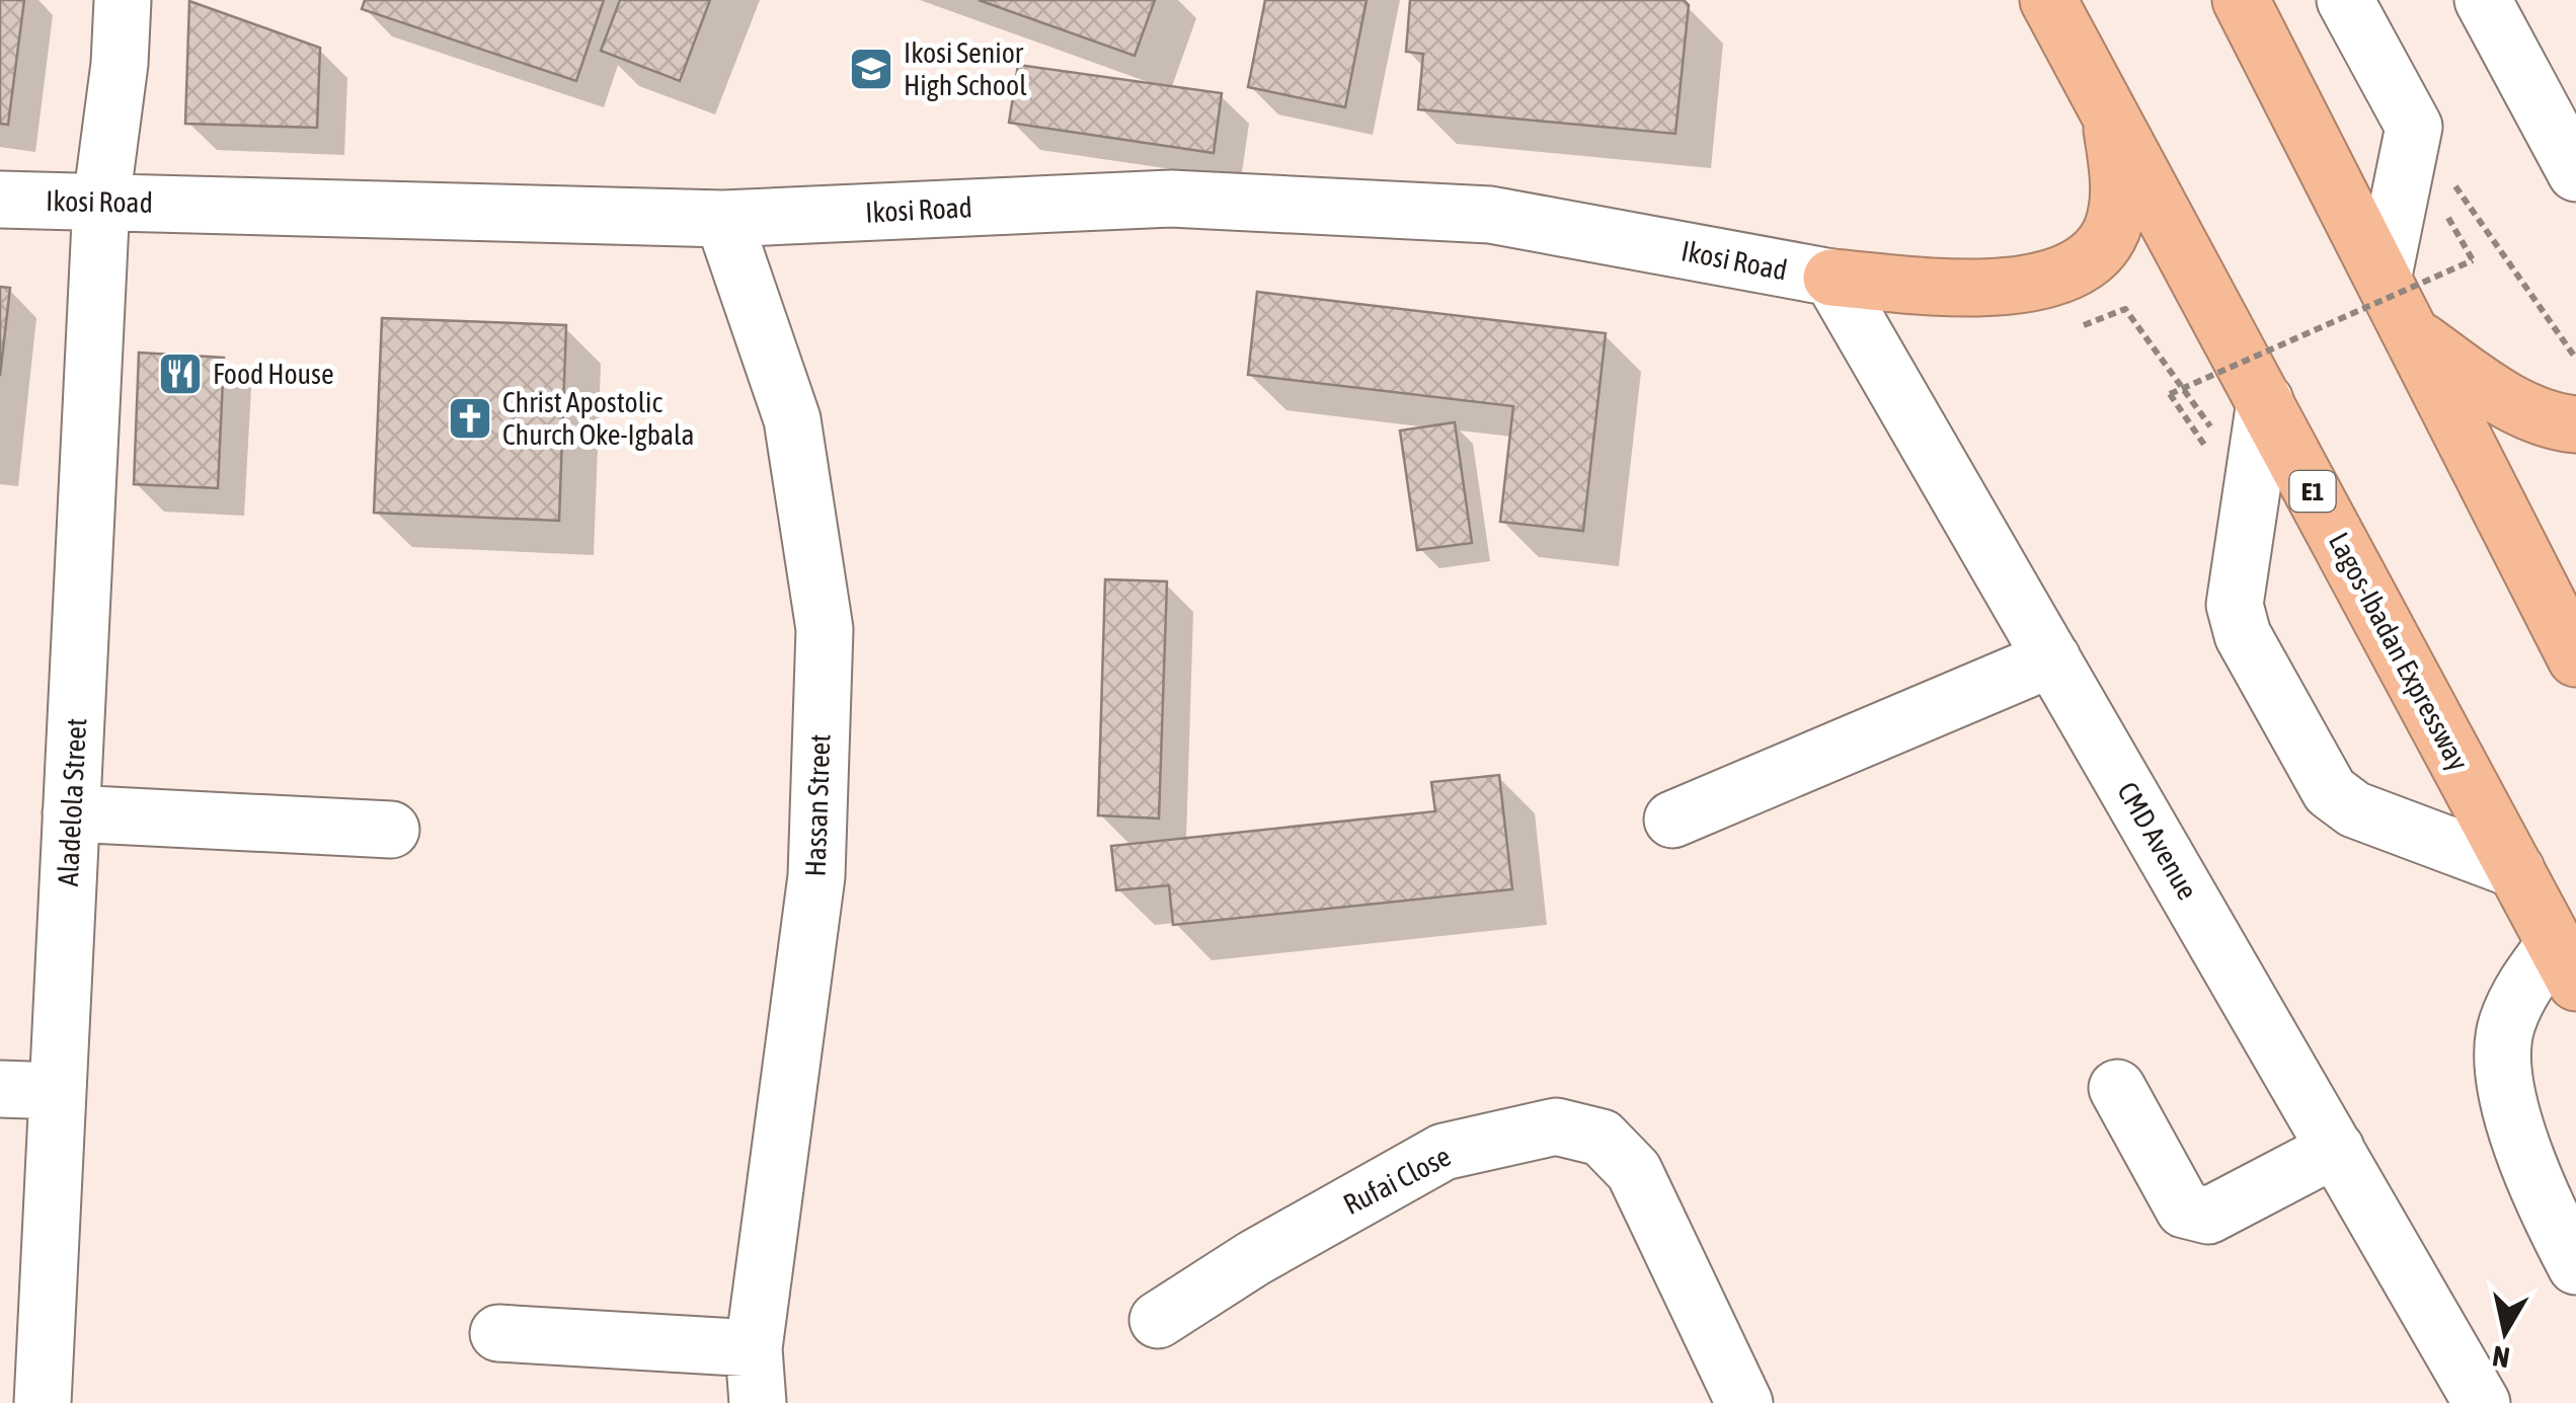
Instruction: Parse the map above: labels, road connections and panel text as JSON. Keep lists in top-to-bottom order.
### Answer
{
  "streets": {
    "highway": ["E1", "Lagos-Ibadan Expressway"],
    "street": [
      "Ikosi Road",
      "Aladelola Street",
      "Hassan Street",
      "CMD Avenue",
      "Rufai Close"
    ]
  },
  "crossings": [
    ["Ikosi Road", "Aladelola Street"],
    ["Ikosi Road", "Hassan Street"],
    ["Ikosi Road", "CMD Avenue"]
  ],
  "places": {
    "school or university": ["Ikosi Senior High School"],
    "restaurant": ["Food House"],
    "church": ["Christ Apostolic Church Oke-Igbala"]
  },
  "north": "bottom"
}
